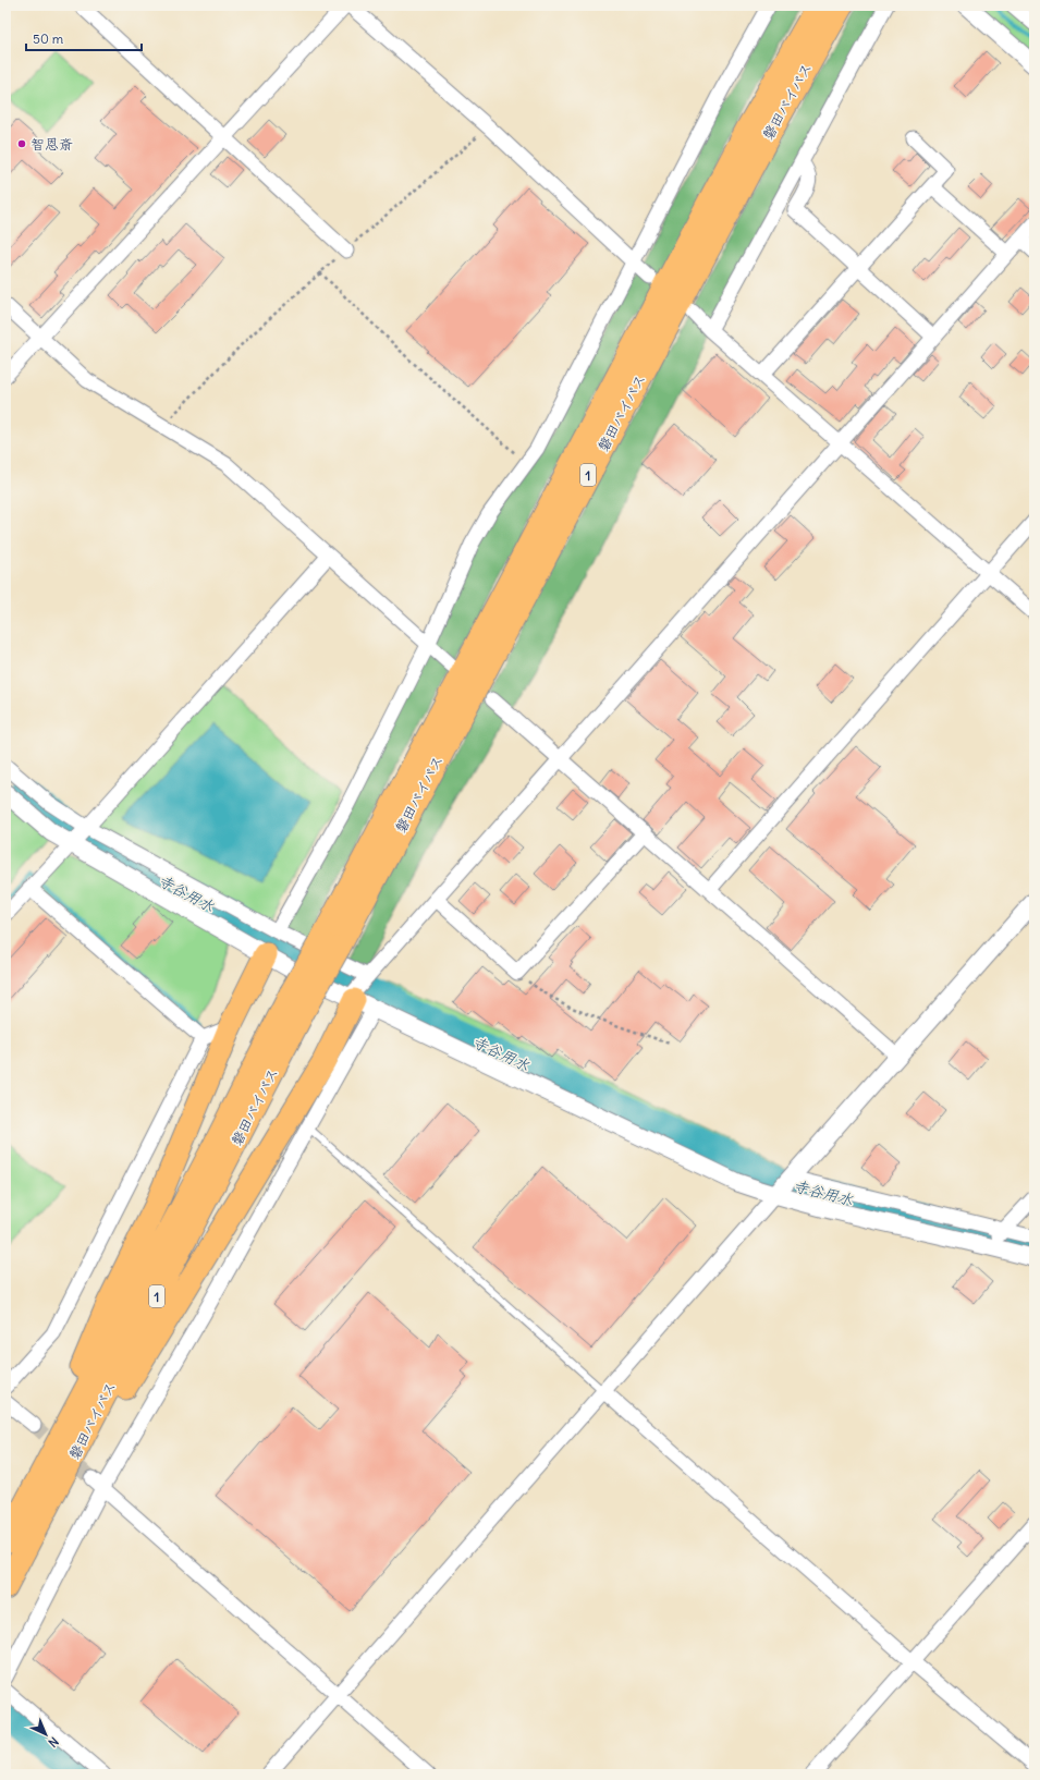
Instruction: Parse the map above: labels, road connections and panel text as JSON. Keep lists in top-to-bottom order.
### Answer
{
  "streets": {
    "highway": ["磐田バイパス", "1"]
  },
  "water": ["寺谷用水"],
  "places": ["智恩斎"],
  "scale_bar": "50 m",
  "north": "bottom right"
}
